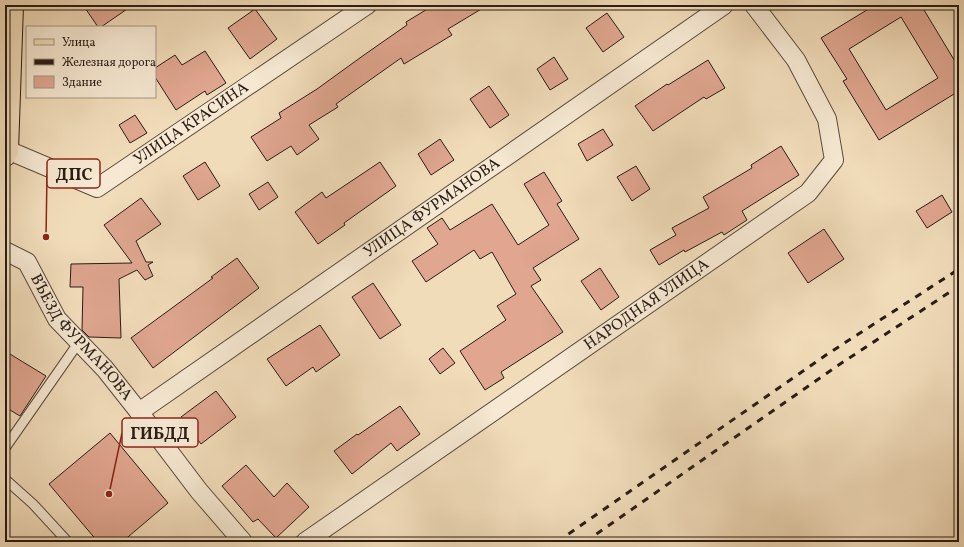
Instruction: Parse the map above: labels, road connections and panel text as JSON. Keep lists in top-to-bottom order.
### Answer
{
  "streets": {
    "street": [
      "УЛИЦА КРАСИНА",
      "УЛИЦА ФУРМАНОВА",
      "НАРОДНАЯ УЛИЦА",
      "ВЪЕЗД ФУРМАНОВА"
    ]
  },
  "crossings": [
    ["УЛИЦА ФУРМАНОВА", "ВЪЕЗД ФУРМАНОВА"]
  ],
  "places": ["ДПС", "ГИБДД"],
  "legend": ["Улица", "Железная дорога", "Здание"]
}
